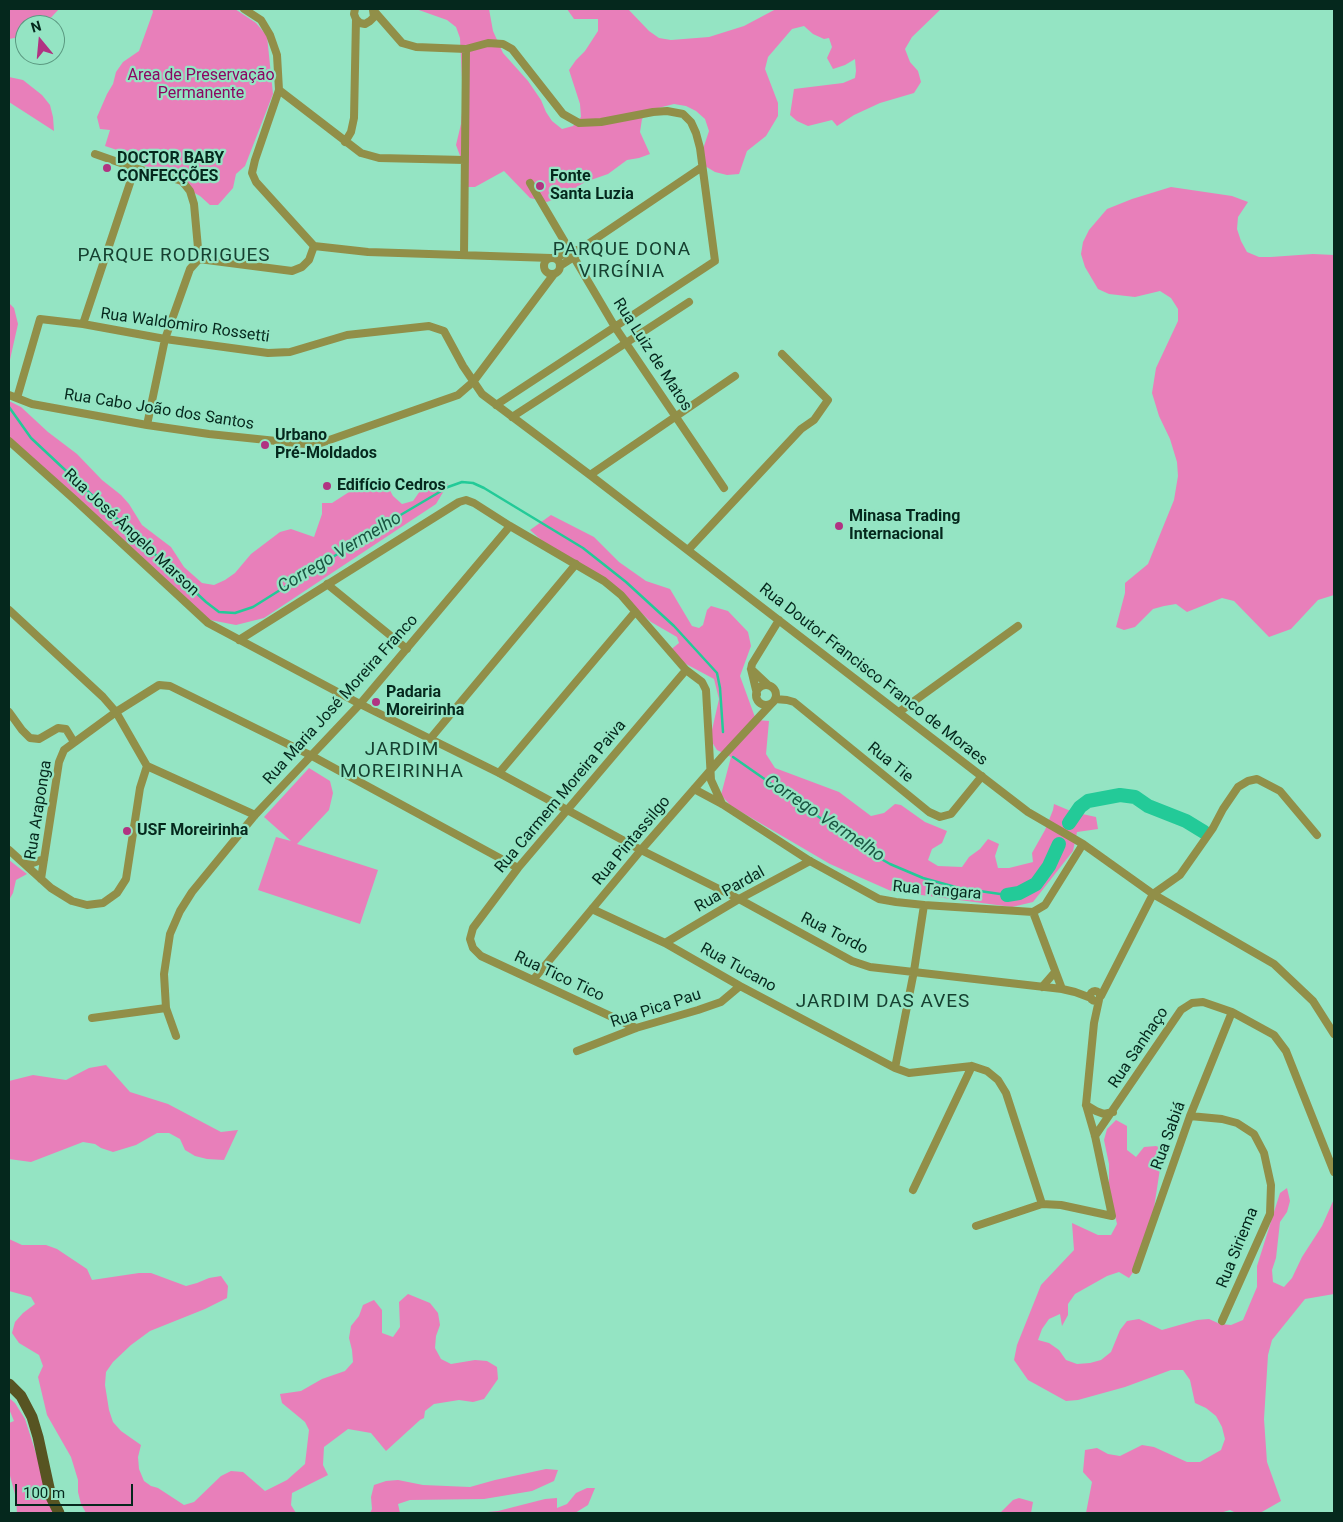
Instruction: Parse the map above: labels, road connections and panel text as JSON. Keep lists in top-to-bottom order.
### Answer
{
  "streets": {
    "street": [
      "Rua Waldomiro Rossetti",
      "Rua Luiz de Matos",
      "Rua Cabo João dos Santos",
      "Rua José Ângelo Marson",
      "Rua Doutor Francisco Franco de Moraes",
      "Rua Maria José Moreira Franco",
      "Rua Tie",
      "Rua Carmem Moreira Paiva",
      "Rua Araponga",
      "Rua Pintassilgo",
      "Rua Pardal",
      "Rua Tangara",
      "Rua Tordo",
      "Rua Tucano",
      "Rua Tico Tico",
      "Rua Pica Pau",
      "Rua Sanhaço",
      "Rua Sabiá",
      "Rua Siriema"
    ]
  },
  "crossings": [
    ["Rua Waldomiro Rossetti", "Rua Cabo João dos Santos"],
    ["Rua Waldomiro Rossetti", "Rua Doutor Francisco Franco de Moraes"],
    ["Rua Cabo João dos Santos", "Rua Doutor Francisco Franco de Moraes"],
    ["Rua José Ângelo Marson", "Rua Maria José Moreira Franco"],
    ["Rua José Ângelo Marson", "Rua Tordo"],
    ["Rua Doutor Francisco Franco de Moraes", "Rua Tie"],
    ["Rua Maria José Moreira Franco", "Rua Araponga"],
    ["Rua Tie", "Rua Pintassilgo"],
    ["Rua Carmem Moreira Paiva", "Rua Araponga"],
    ["Rua Carmem Moreira Paiva", "Rua Tordo"],
    ["Rua Carmem Moreira Paiva", "Rua Tico Tico"],
    ["Rua Pintassilgo", "Rua Tangara"],
    ["Rua Pintassilgo", "Rua Tordo"],
    ["Rua Pintassilgo", "Rua Tucano"],
    ["Rua Pintassilgo", "Rua Tico Tico"],
    ["Rua Pardal", "Rua Tangara"],
    ["Rua Pardal", "Rua Tordo"],
    ["Rua Pardal", "Rua Tucano"],
    ["Rua Tucano", "Rua Pica Pau"],
    ["Rua Tico Tico", "Rua Pica Pau"],
    ["Rua Sanhaço", "Rua Sabiá"],
    ["Rua Sabiá", "Rua Siriema"]
  ],
  "districts": [
    "PARQUE DONA VIRGÍNIA",
    "PARQUE RODRIGUES",
    "JARDIM MOREIRINHA",
    "JARDIM DAS AVES"
  ],
  "water": ["Corrego Vermelho"],
  "parks": ["Area de Preservação Permanente"],
  "places": [
    "DOCTOR BABY CONFECÇÕES",
    "Fonte Santa Luzia",
    "Urbano Pré-Moldados",
    "Edifício Cedros",
    "Minasa Trading Internacional",
    "Padaria Moreirinha",
    "USF Moreirinha"
  ],
  "scale_bar": "100 m",
  "north": "top"
}
